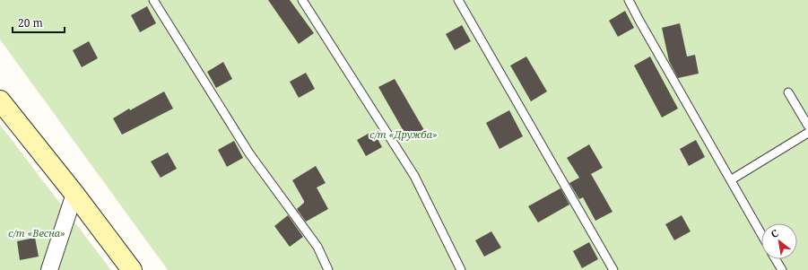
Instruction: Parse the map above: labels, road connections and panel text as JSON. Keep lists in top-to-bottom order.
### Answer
{
  "parks": ["с/т «Дружба»", "с/т «Весна»"],
  "scale_bar": "20 m",
  "north": "top left"
}
